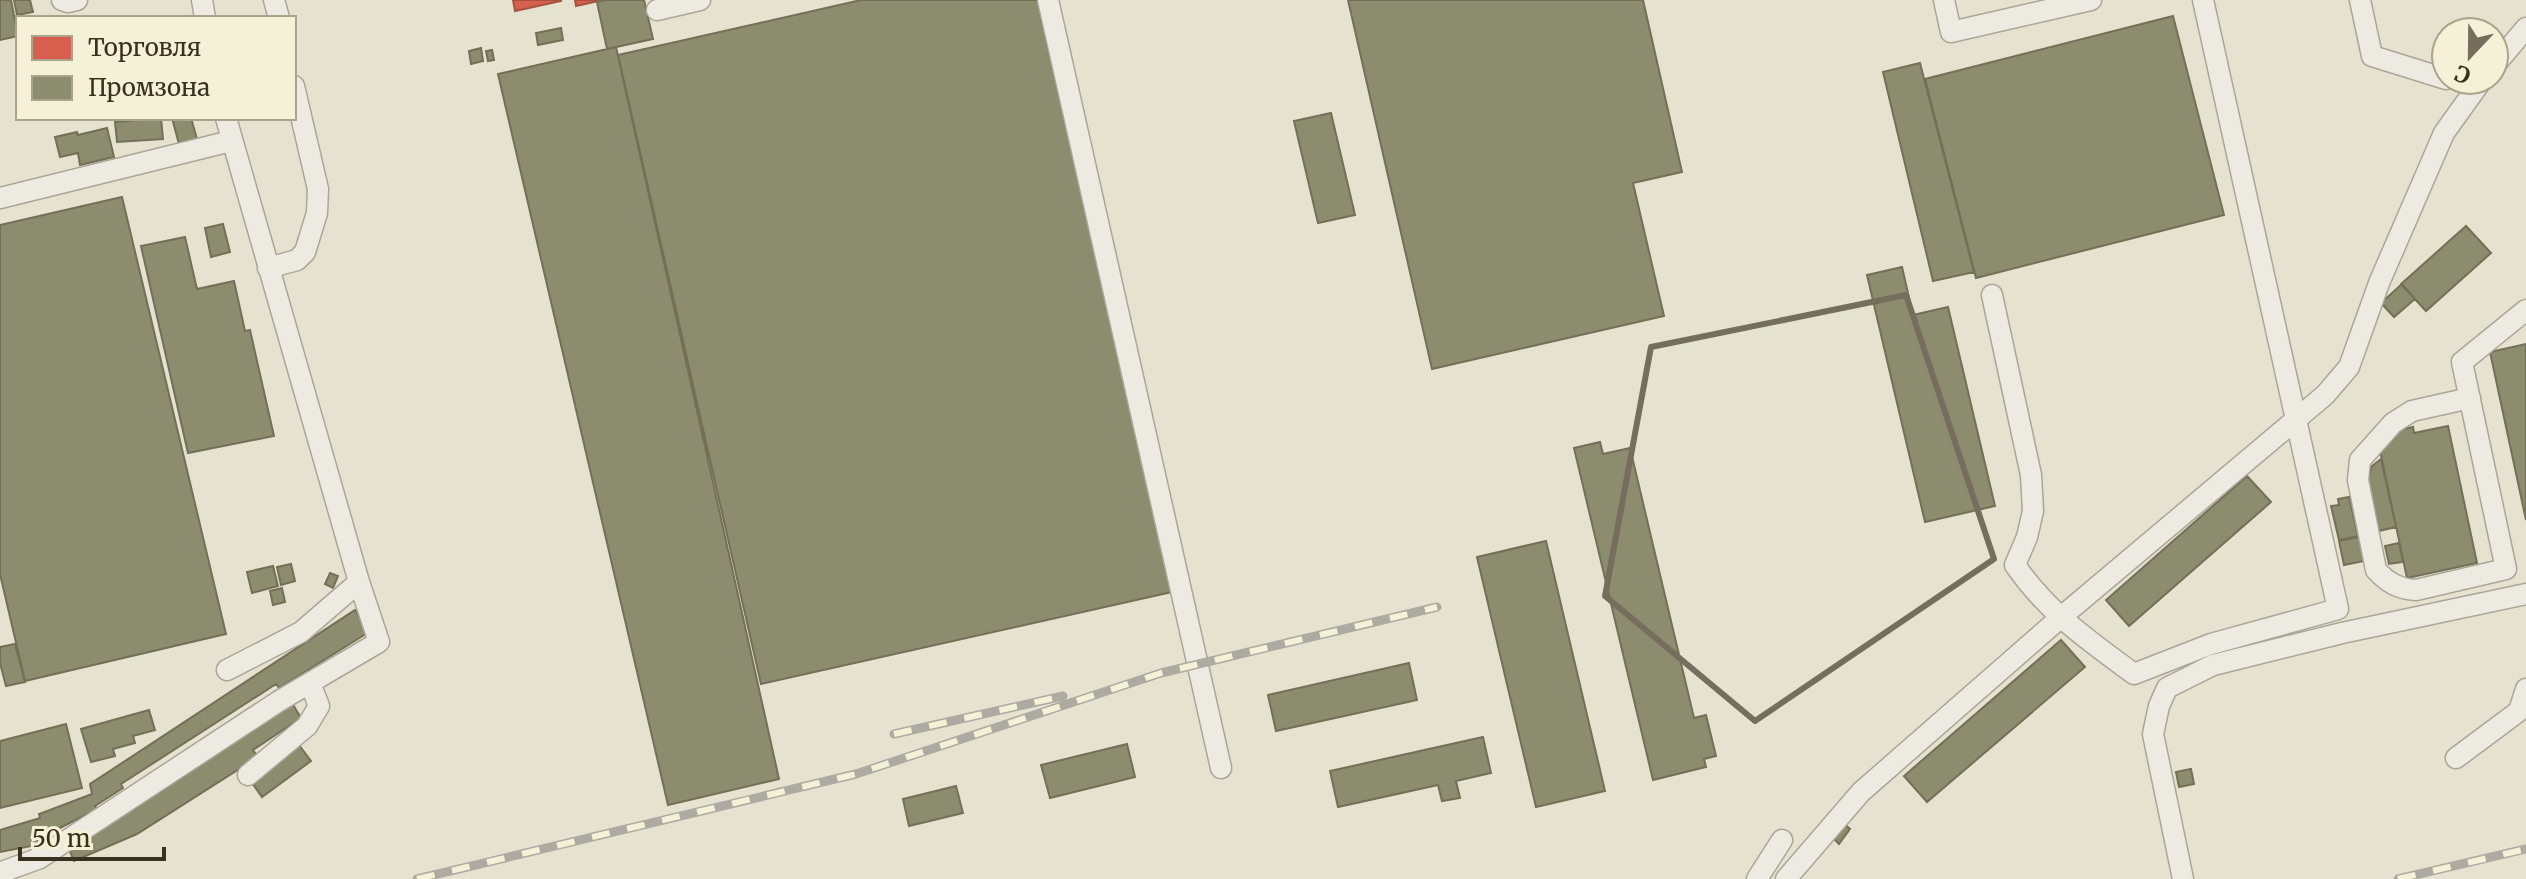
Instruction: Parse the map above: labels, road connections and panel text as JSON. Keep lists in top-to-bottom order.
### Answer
{
  "legend": ["Торговля", "Промзона"],
  "scale_bar": "50 m",
  "north": "bottom"
}
